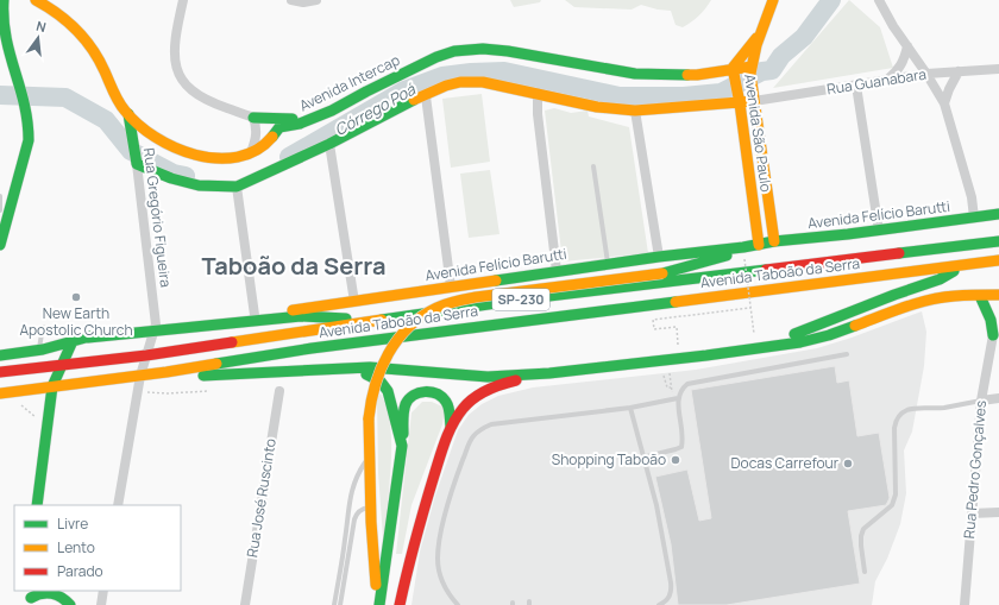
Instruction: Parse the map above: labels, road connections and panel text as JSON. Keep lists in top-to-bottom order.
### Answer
{
  "streets": {
    "main road": [
      "Avenida Intercap",
      "Avenida São Paulo",
      "Avenida Felício Barutti",
      "Rua Gregório Figueira",
      "Avenida Taboão da Serra",
      "SP-230"
    ],
    "street": ["Rua Guanabara", "Rua Pedro Gonçalves", "Rua José Ruscinto"]
  },
  "crossings": [
    ["Rua Guanabara", "Avenida São Paulo"],
    ["Avenida Intercap", "Avenida São Paulo"],
    ["Avenida São Paulo", "Avenida Felício Barutti"],
    ["Avenida Felício Barutti", "Rua Gregório Figueira"]
  ],
  "districts": ["Taboão da Serra"],
  "water": ["Córrego Poá"],
  "places": ["New Earth Apostolic Church", "Shopping Taboão", "Docas Carrefour"],
  "legend": ["Livre", "Lento", "Parado"],
  "north": "top"
}
